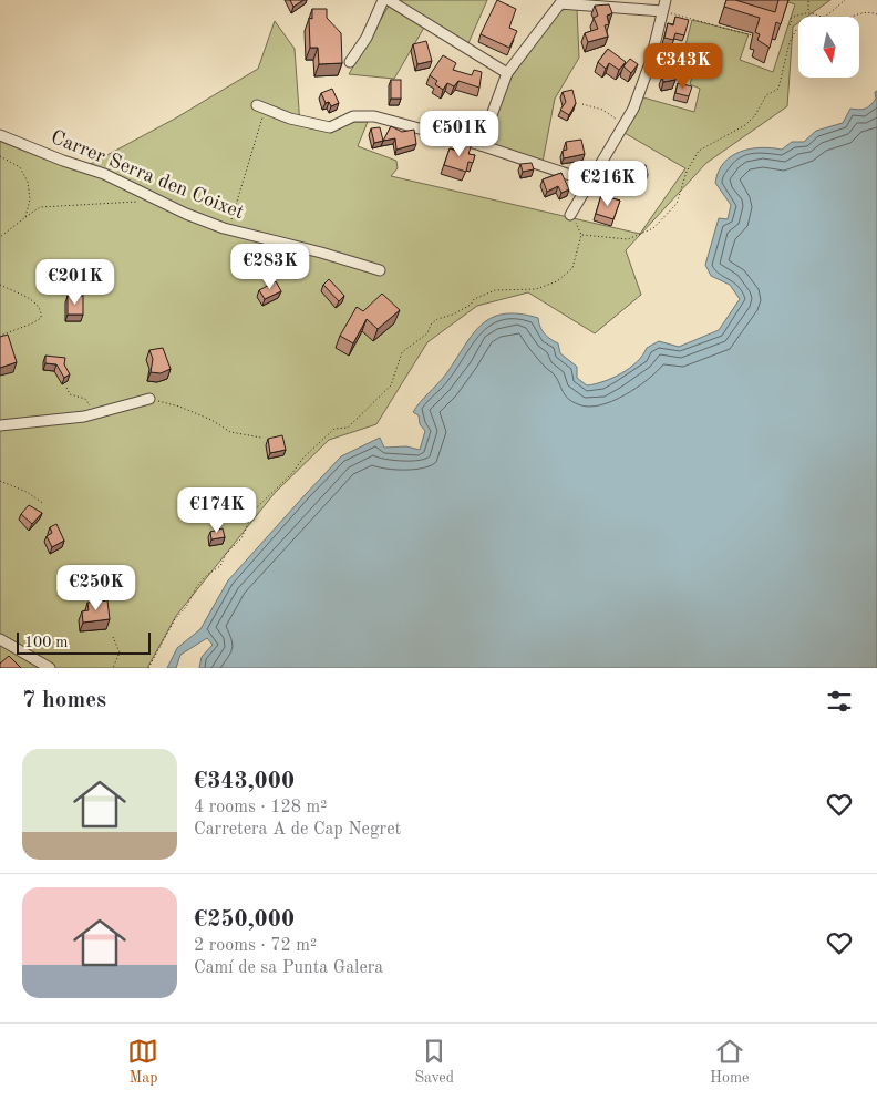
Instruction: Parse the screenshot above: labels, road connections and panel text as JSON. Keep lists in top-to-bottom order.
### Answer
{
  "streets": {
    "street": ["Carrer Serra den Coixet"]
  },
  "scale_bar": "100 m",
  "north": "bottom",
  "page": {
    "price": [
      "€343K",
      "€501K",
      "€216K",
      "€283K",
      "€201K",
      "€174K",
      "€250K"
    ],
    "scale": "100 m",
    "heading": "7 homes",
    "list": [
      {
        "name": "€343,000",
        "note": "4 rooms · 128 m² · Carretera A de Cap Negret"
      },
      {
        "name": "€250,000",
        "note": "2 rooms · 72 m² · Camí de sa Punta Galera"
      }
    ],
    "tabs": ["Map", "Saved", "Home"]
  }
}
